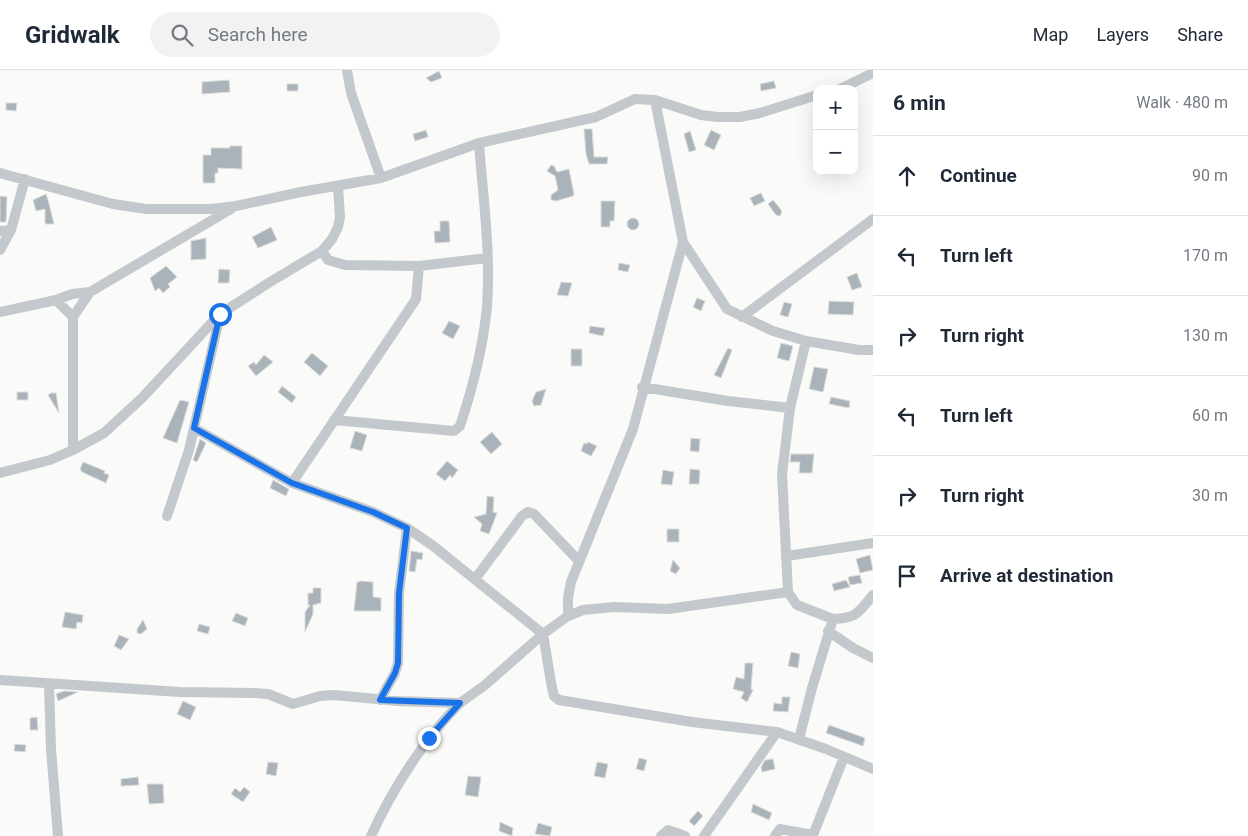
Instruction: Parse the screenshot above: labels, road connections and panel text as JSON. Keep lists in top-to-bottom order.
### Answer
{
  "page": {
    "header": "Gridwalk",
    "search": "Search here",
    "nav": ["Map", "Layers", "Share"],
    "heading": ["6 min", "Walk · 480 m"],
    "map_buttons": ["+", "−"],
    "list": [
      ["Continue", "90 m"],
      ["Turn left", "170 m"],
      ["Turn right", "130 m"],
      ["Turn left", "60 m"],
      ["Turn right", "30 m"],
      "Arrive at destination"
    ]
  }
}
